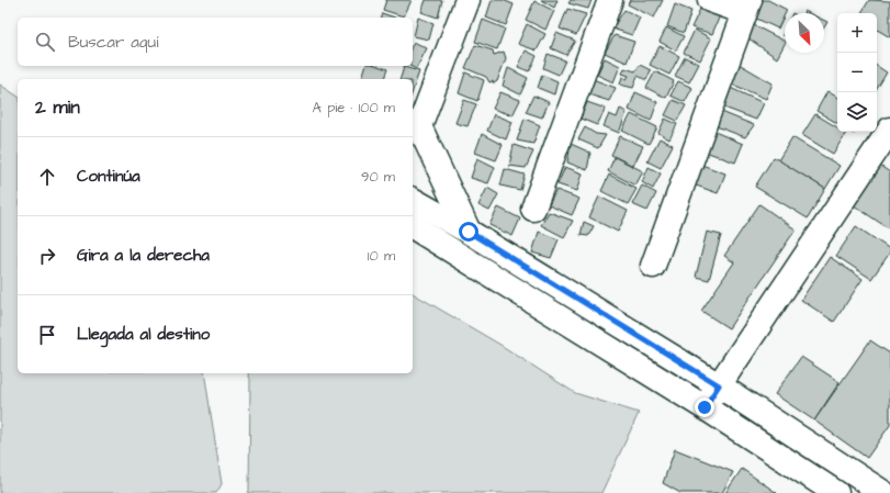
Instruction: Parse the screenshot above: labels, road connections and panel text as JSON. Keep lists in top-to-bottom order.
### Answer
{
  "north": "bottom right",
  "page": {
    "map_buttons": ["+", "−"],
    "search": "Buscar aquí",
    "heading": ["2 min", "A pie · 100 m"],
    "list": [
      ["Continúa", "90 m"],
      ["Gira a la derecha", "10 m"],
      "Llegada al destino"
    ]
  }
}
